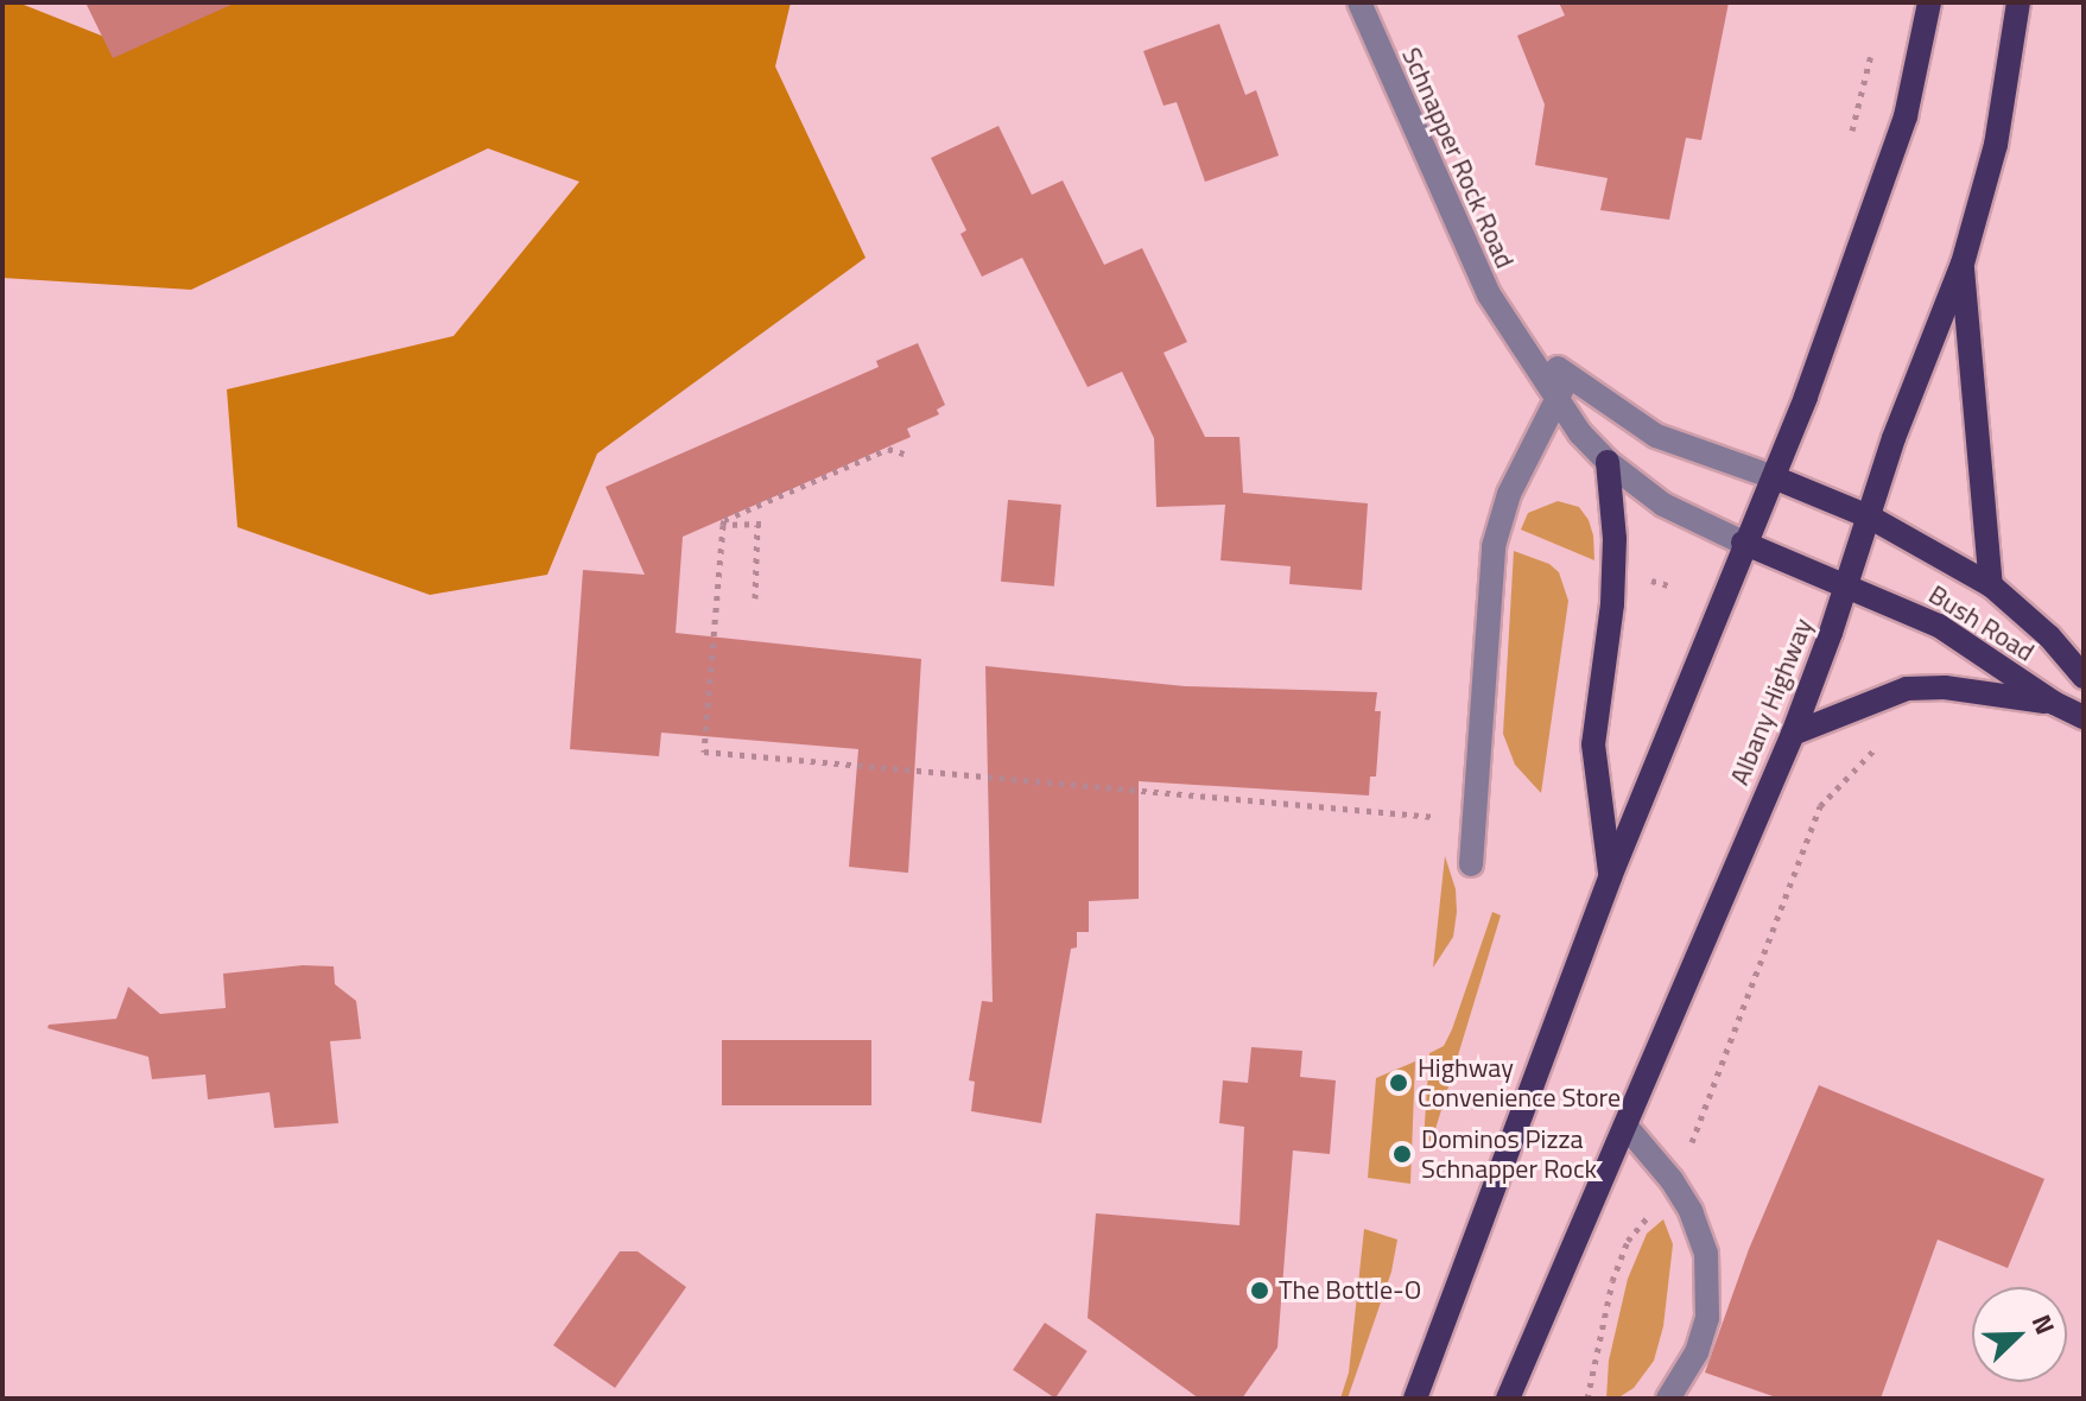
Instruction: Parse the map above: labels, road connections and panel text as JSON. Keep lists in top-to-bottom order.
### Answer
{
  "streets": {
    "main road": ["Bush Road", "Albany Highway"],
    "street": ["Schnapper Rock Road"]
  },
  "crossings": [
    ["Schnapper Rock Road", "Bush Road"],
    ["Bush Road", "Albany Highway"]
  ],
  "places": ["Highway Convenience Store", "Dominos Pizza Schnapper Rock", "The Bottle-O"],
  "north": "top right"
}
